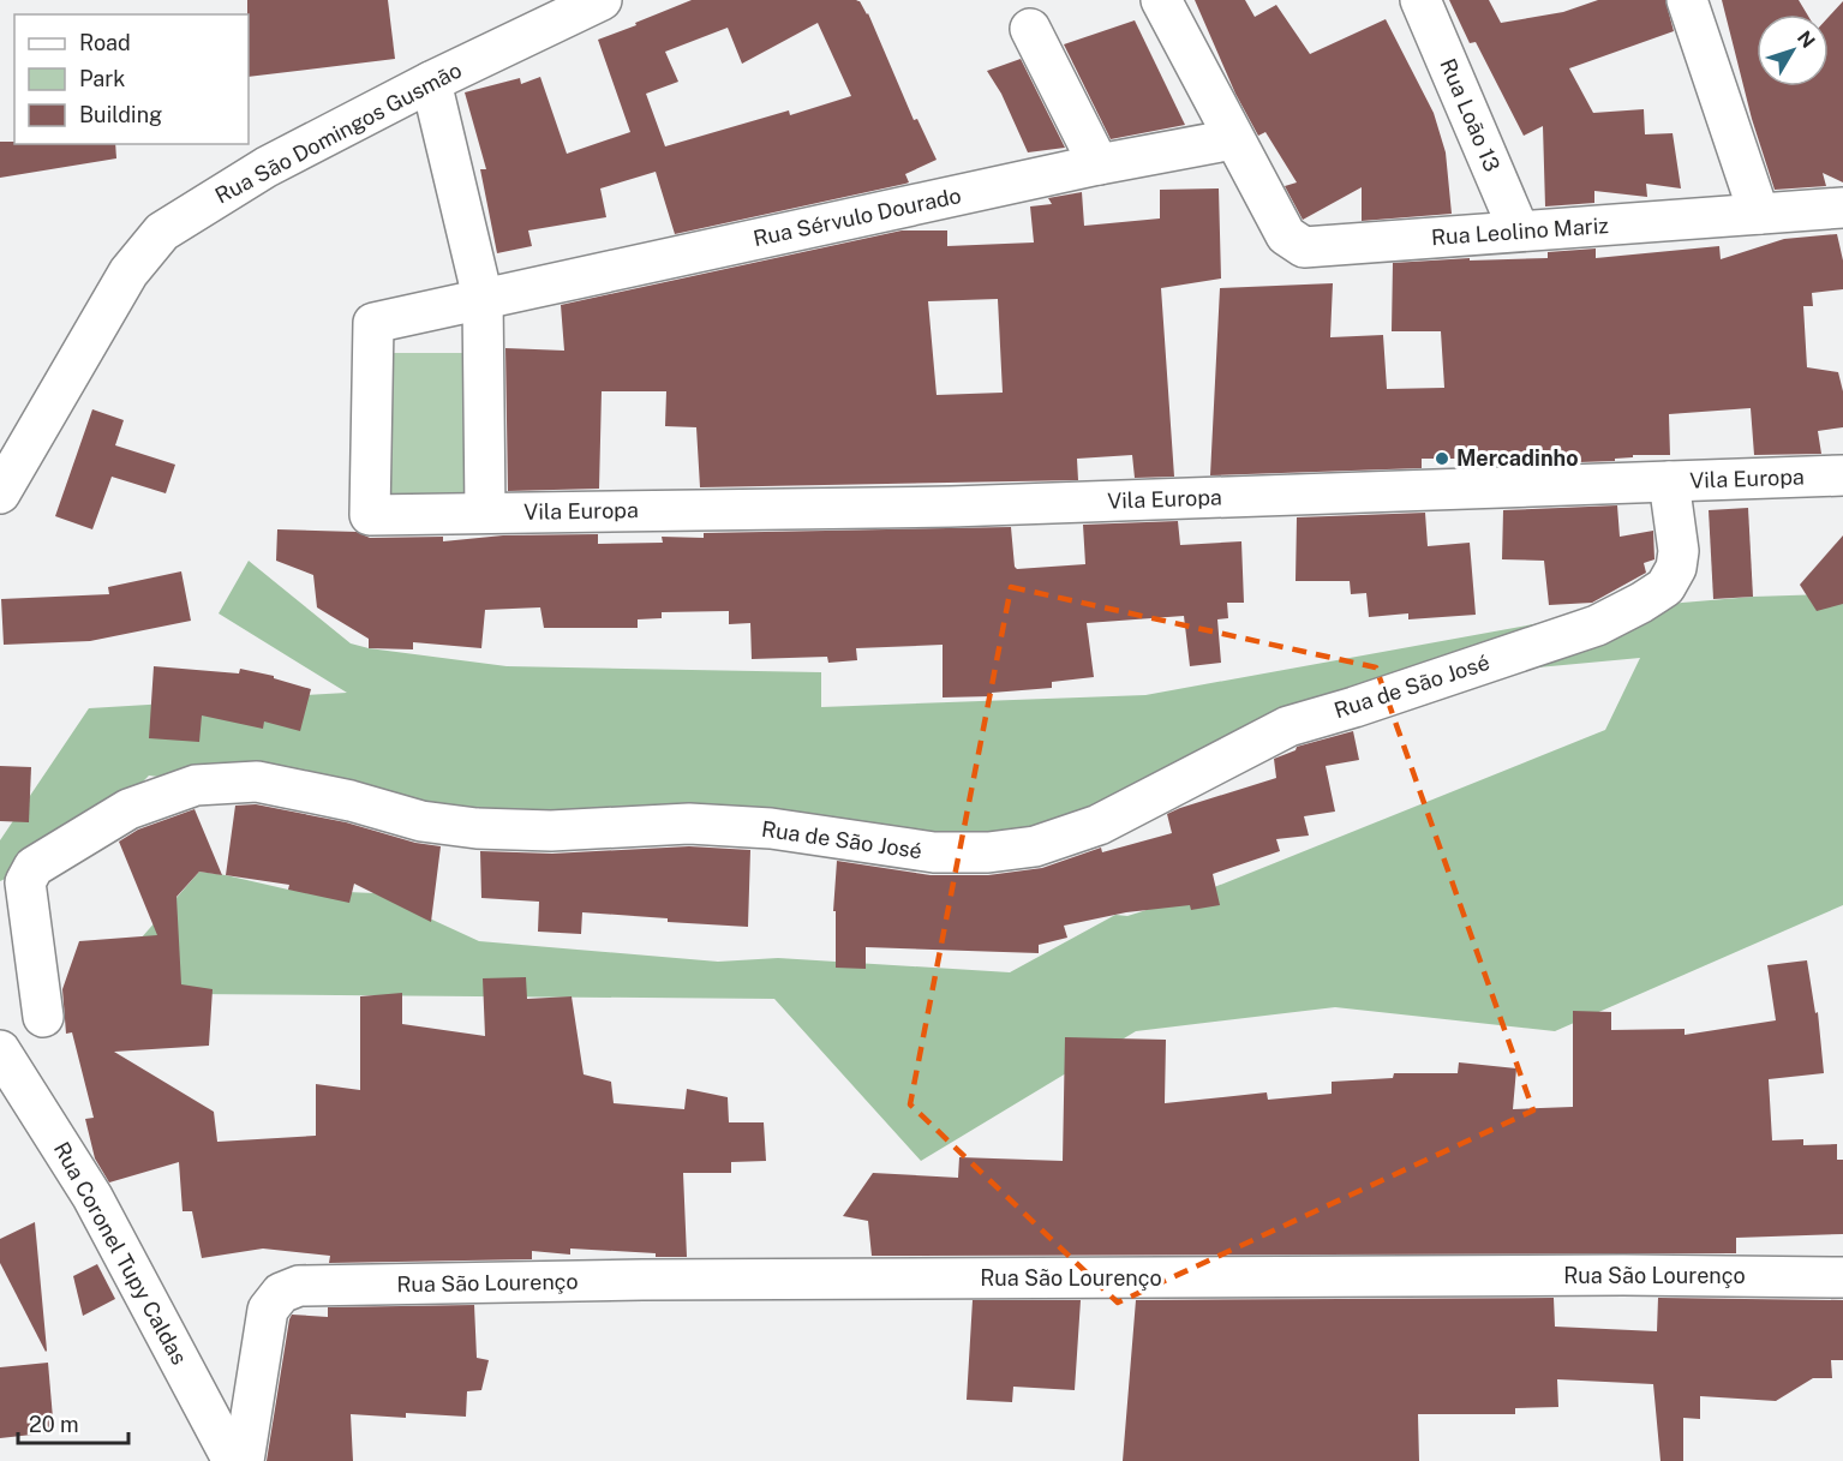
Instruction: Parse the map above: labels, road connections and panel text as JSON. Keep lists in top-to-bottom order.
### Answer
{
  "streets": {
    "street": [
      "Rua Loão 13",
      "Rua São Domingos Gusmão",
      "Rua Sérvulo Dourado",
      "Rua Leolino Mariz",
      "Vila Europa",
      "Rua de São José",
      "Rua Coronel Tupy Caldas",
      "Rua São Lourenço"
    ]
  },
  "crossings": [
    ["Rua Loão 13", "Rua Leolino Mariz"],
    ["Rua Sérvulo Dourado", "Rua Leolino Mariz"],
    ["Rua Sérvulo Dourado", "Vila Europa"],
    ["Vila Europa", "Rua de São José"]
  ],
  "places": ["Mercadinho"],
  "legend": ["Road", "Park", "Building"],
  "scale_bar": "20 m",
  "north": "top right"
}
